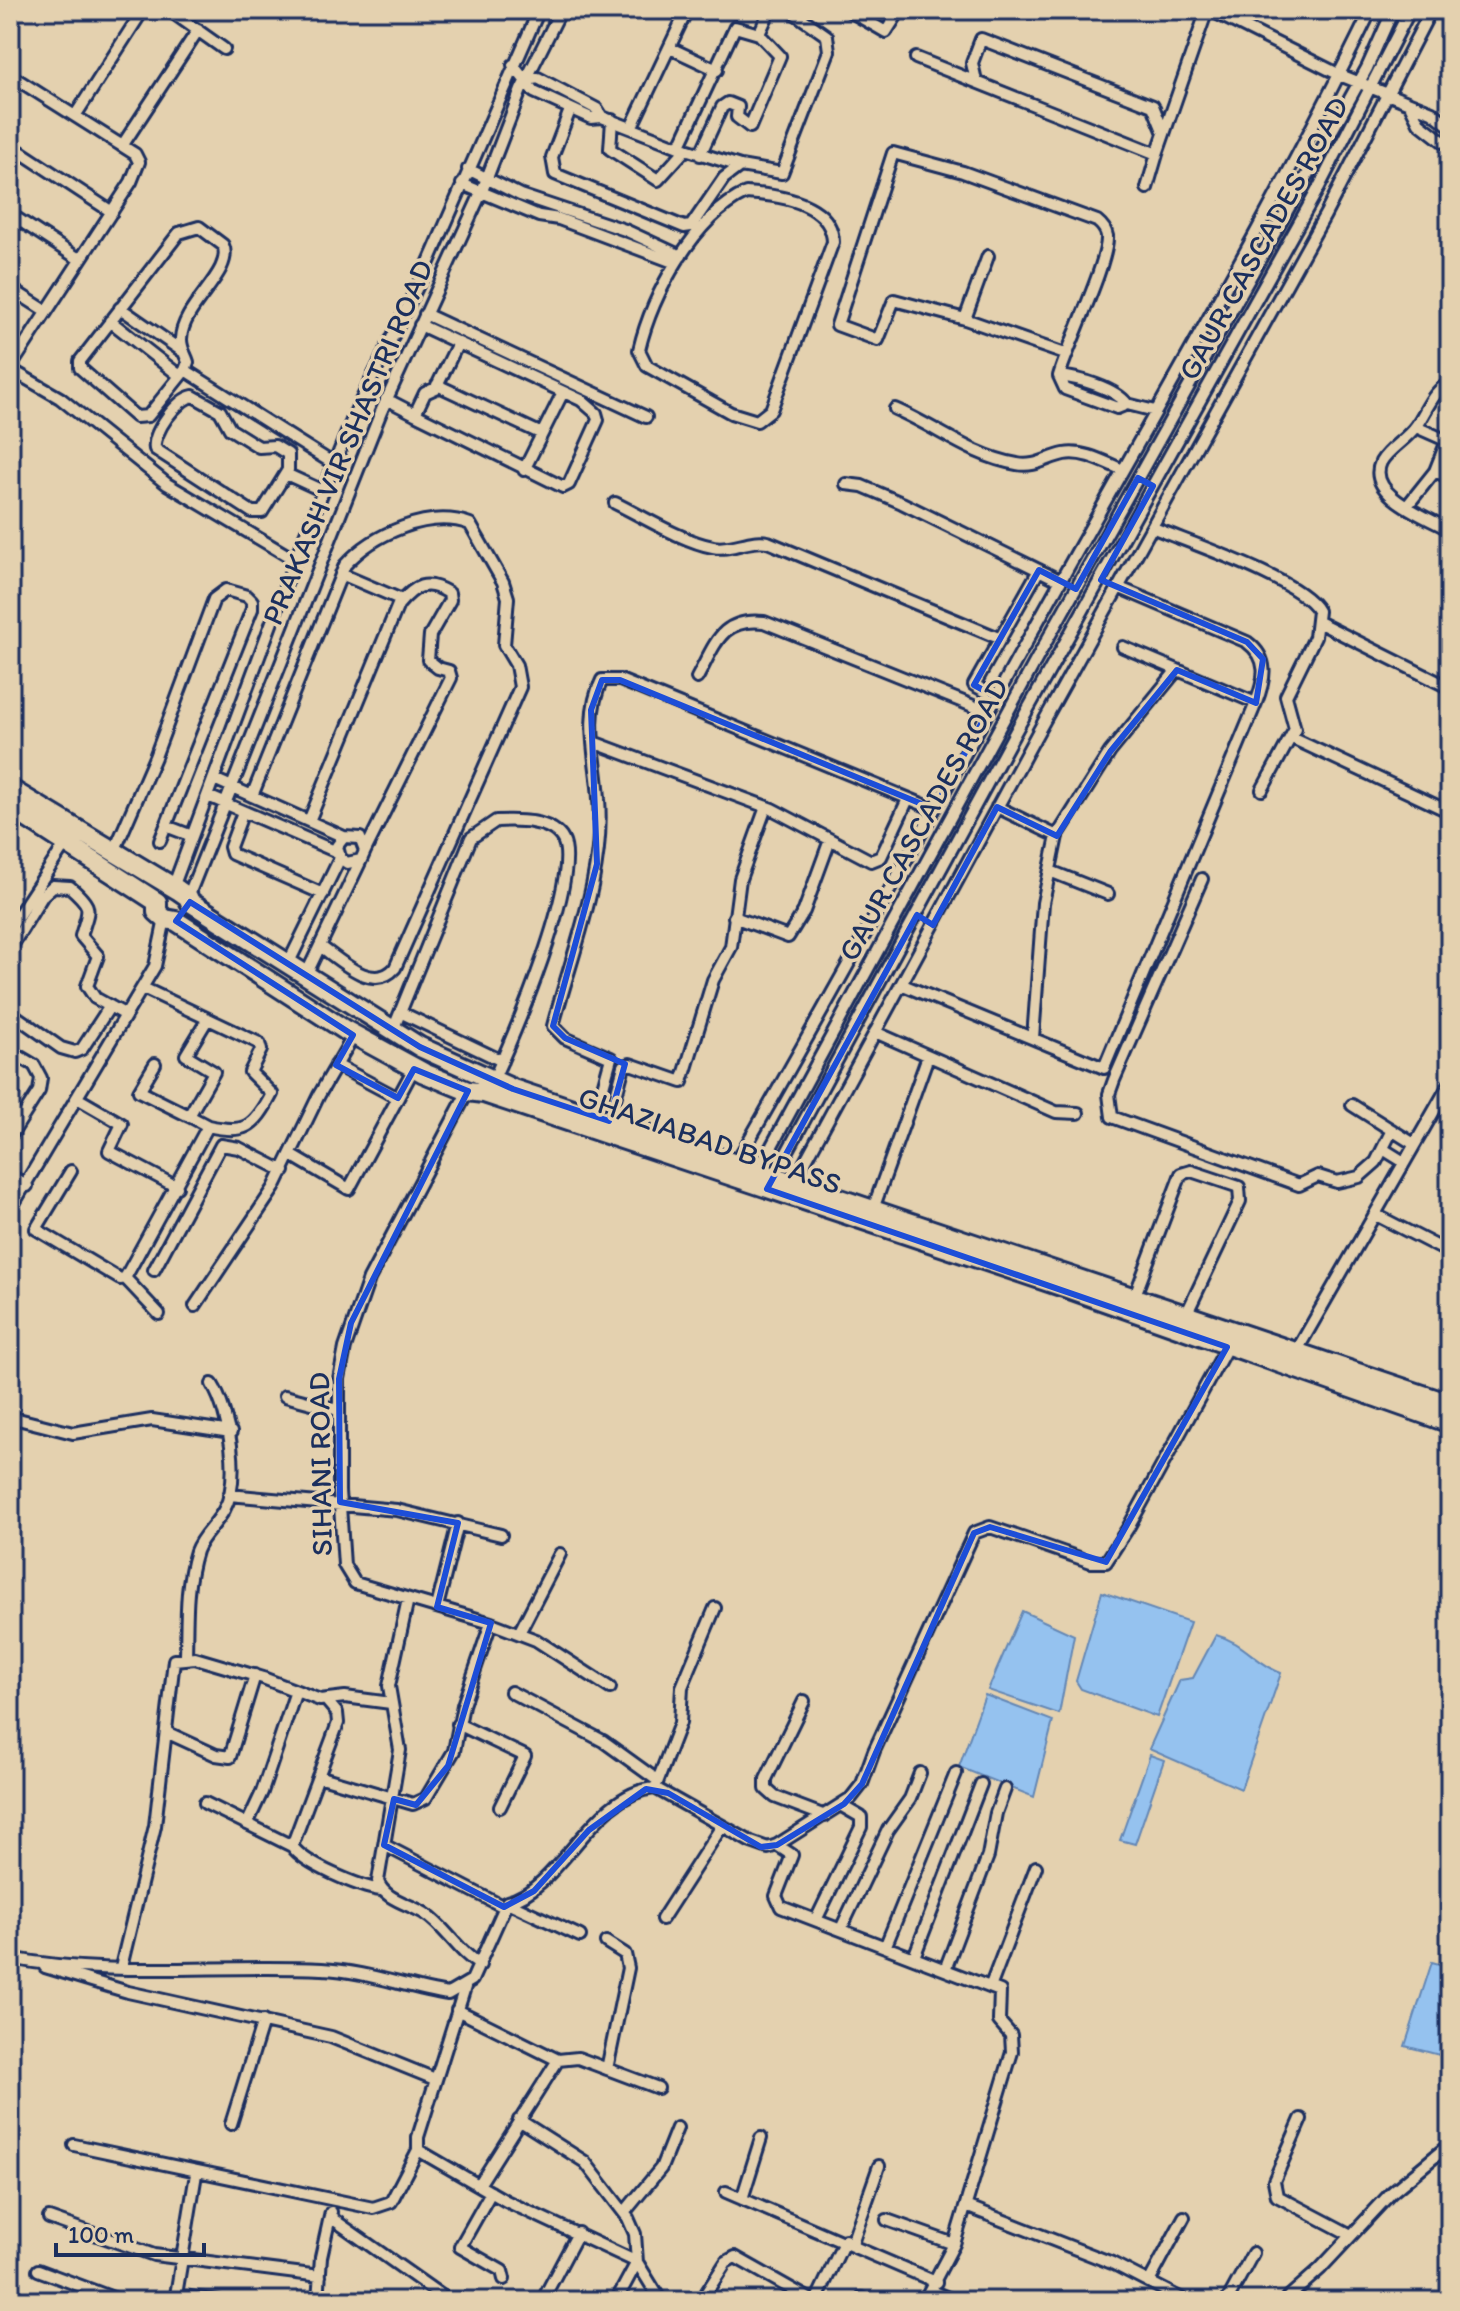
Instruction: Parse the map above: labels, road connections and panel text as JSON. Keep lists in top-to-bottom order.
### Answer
{
  "streets": {
    "highway": ["GHAZIABAD BYPASS"],
    "street": ["GAUR CASCADES ROAD", "PRAKASH VIR SHASTRI ROAD", "SIHANI ROAD"]
  },
  "crossings": [
    ["GAUR CASCADES ROAD", "GHAZIABAD BYPASS"],
    ["PRAKASH VIR SHASTRI ROAD", "GHAZIABAD BYPASS"],
    ["GHAZIABAD BYPASS", "SIHANI ROAD"]
  ],
  "scale_bar": "100 m"
}
